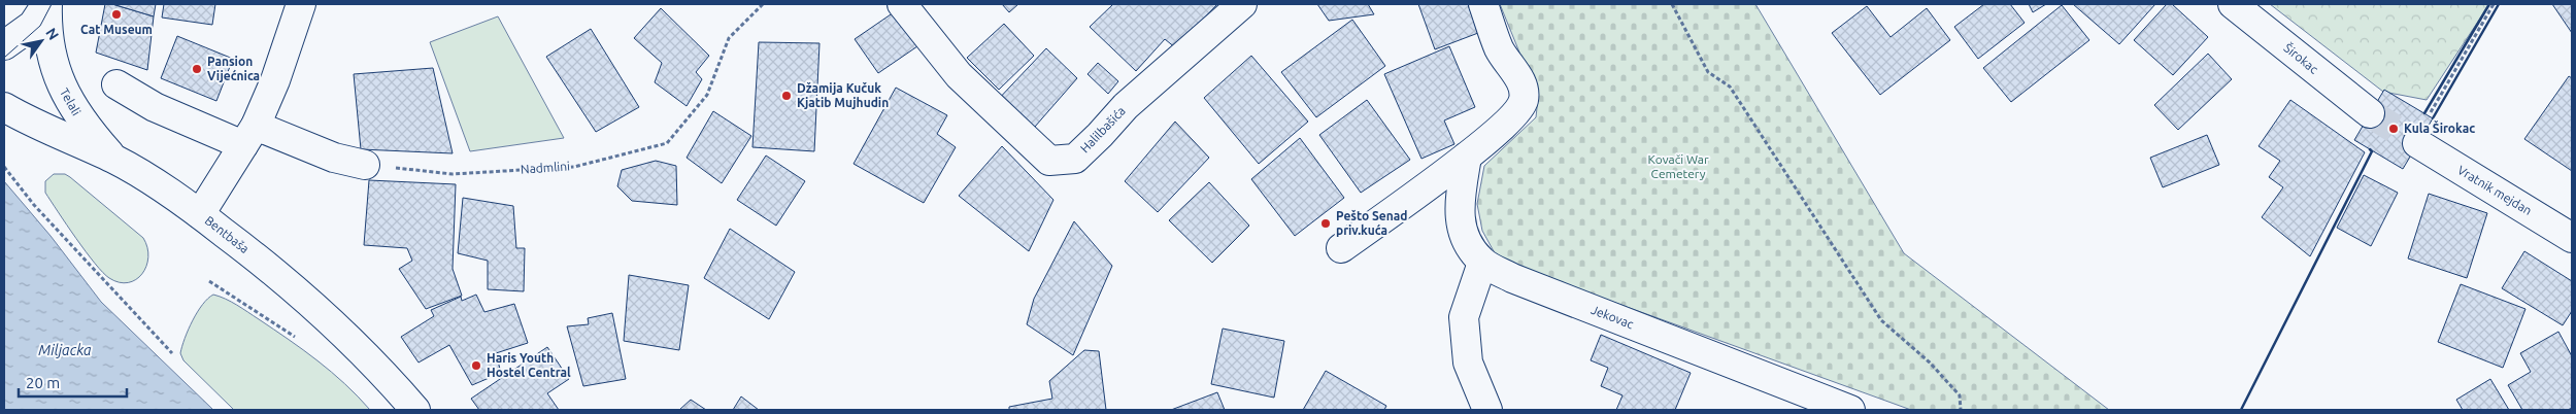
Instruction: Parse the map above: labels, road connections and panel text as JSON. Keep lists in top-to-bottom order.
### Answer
{
  "streets": {
    "street": [
      "Širokac",
      "Telali",
      "Halilbašića",
      "Vratnik mejdan",
      "Bentbaša",
      "Jekovac"
    ],
    "path": ["Nadmlini"]
  },
  "crossings": [
    ["Telali", "Bentbaša"]
  ],
  "water": ["Miljacka"],
  "parks": ["Kovači War Cemetery"],
  "places": [
    "Cat Museum",
    "Pansion Vijećnica",
    "Džamija Kučuk Kjatib Mujhudin",
    "Kula Širokac",
    "Pešto Senad priv.kuća",
    "Haris Youth Hostel Central"
  ],
  "scale_bar": "20 m",
  "north": "top right"
}
